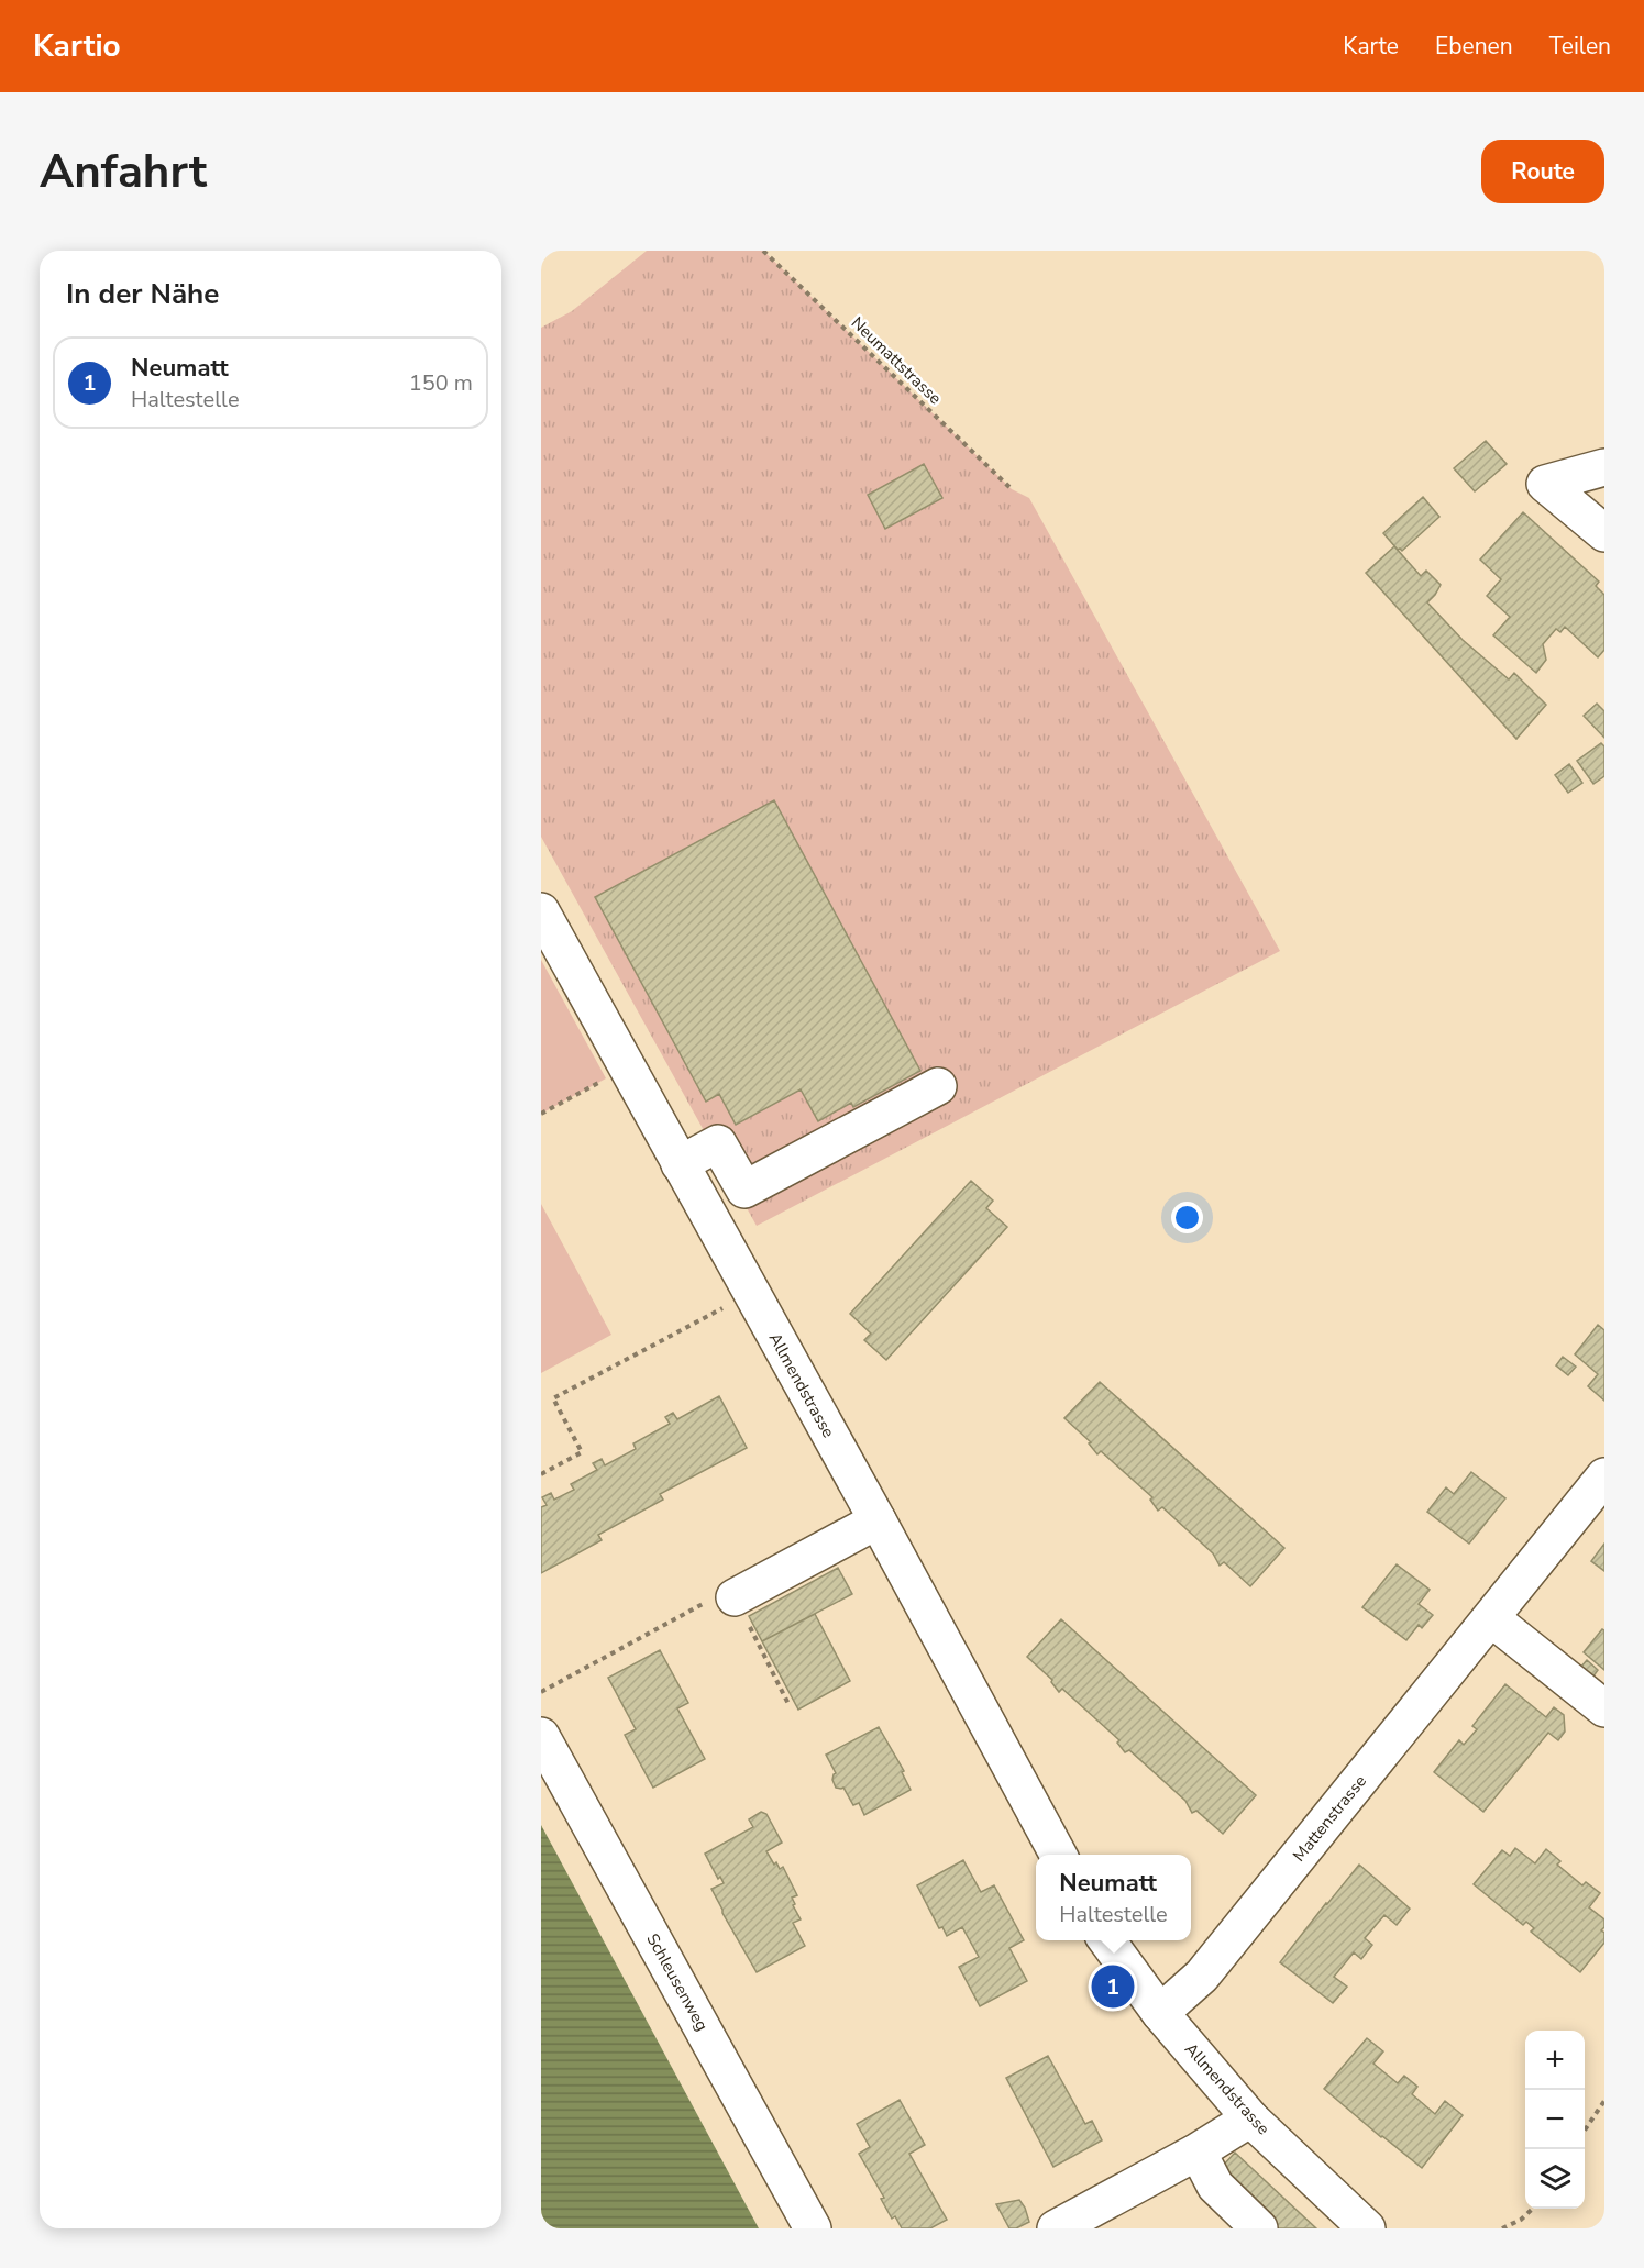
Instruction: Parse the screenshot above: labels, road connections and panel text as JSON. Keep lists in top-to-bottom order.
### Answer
{
  "streets": {
    "main road": ["Allmendstrasse", "Mattenstrasse", "Schleusenweg"],
    "path": ["Neumattstrasse"]
  },
  "crossings": [
    ["Allmendstrasse", "Mattenstrasse"]
  ],
  "page": {
    "header": "Kartio",
    "nav": ["Karte", "Ebenen", "Teilen"],
    "buttons": "Route",
    "title": "Anfahrt",
    "heading": "In der Nähe",
    "list": [
      {
        "mark": "1",
        "name": "Neumatt",
        "note": "Haltestelle",
        "value": "150 m"
      }
    ],
    "popup": ["Neumatt", "Haltestelle"],
    "pins": "1",
    "map_buttons": ["+", "−"]
  }
}
